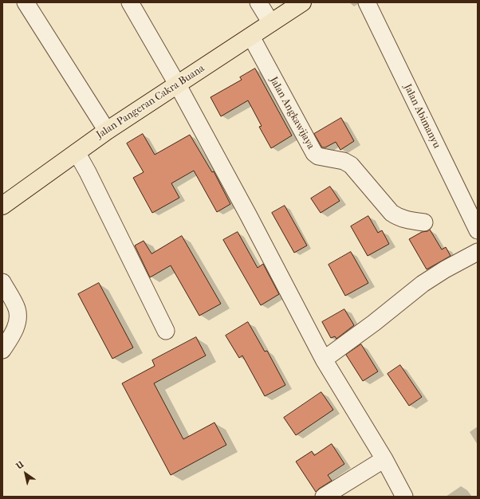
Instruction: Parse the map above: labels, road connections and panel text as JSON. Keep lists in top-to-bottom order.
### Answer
{
  "streets": {
    "main road": ["Jalan Pangeran Cakra Buana"],
    "street": ["Jalan Angkawijaya", "Jalan Abimanyu"]
  },
  "crossings": [
    ["Jalan Pangeran Cakra Buana", "Jalan Angkawijaya"]
  ],
  "north": "top left"
}
